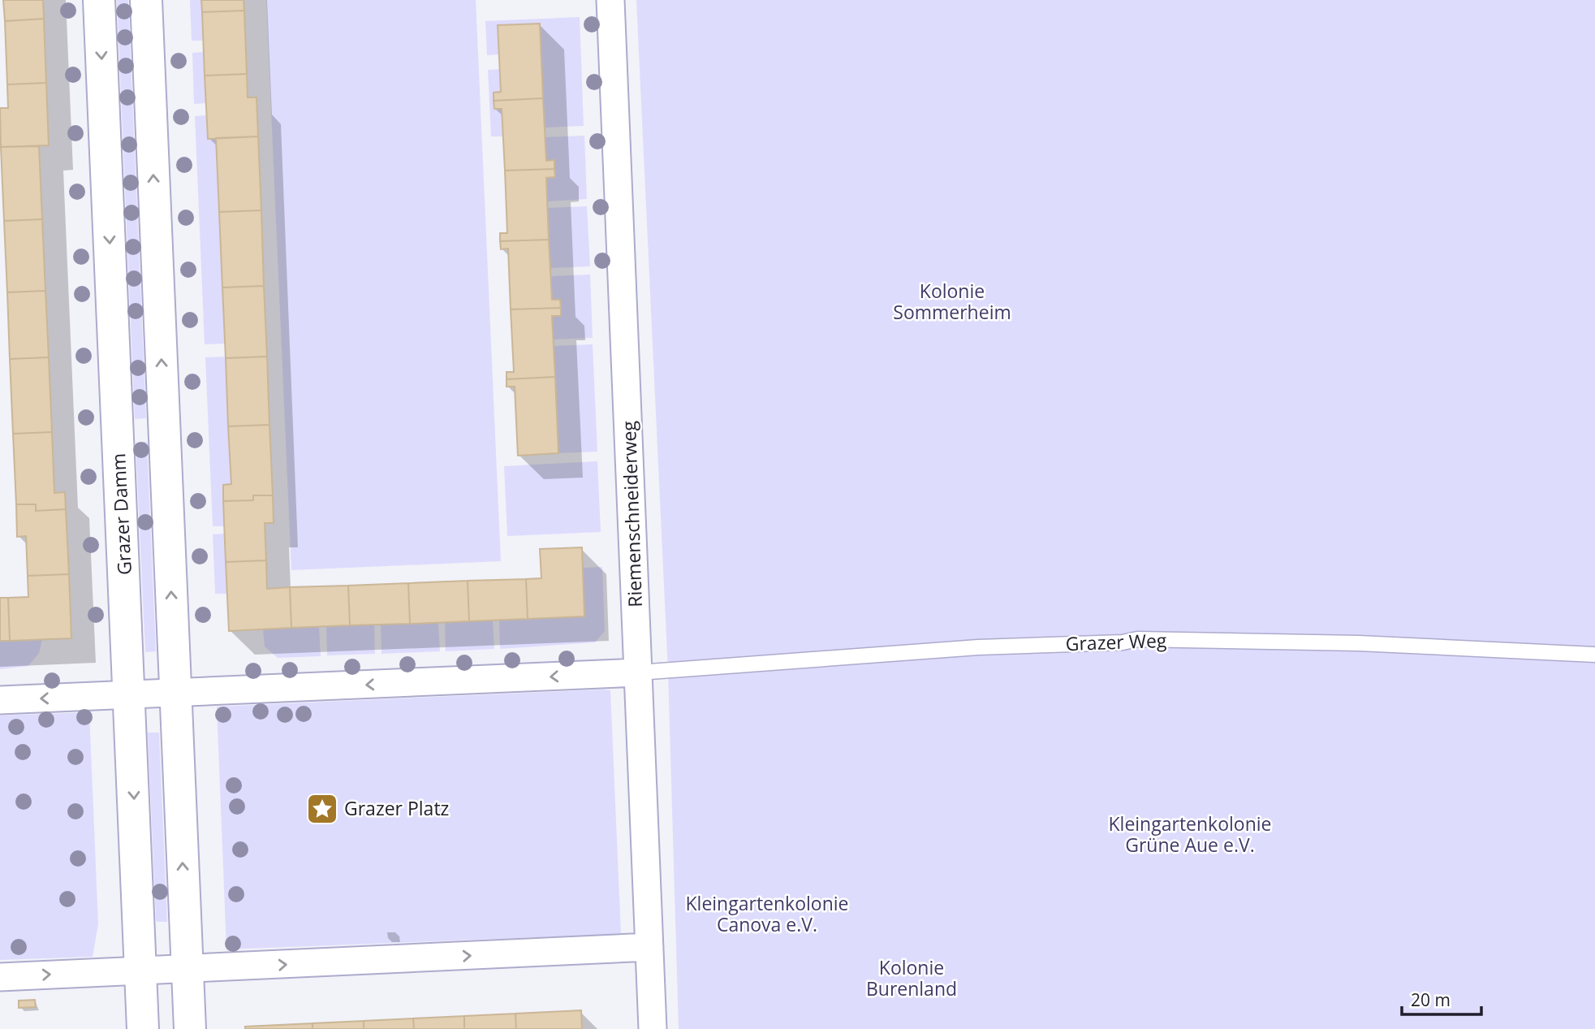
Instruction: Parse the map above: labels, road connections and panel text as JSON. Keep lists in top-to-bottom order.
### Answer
{
  "streets": {
    "main road": ["Grazer Damm"],
    "street": ["Riemenschneiderweg"],
    "lane": ["Grazer Weg"]
  },
  "crossings": [
    ["Riemenschneiderweg", "Grazer Weg"]
  ],
  "parks": [
    "Kolonie Sommerheim",
    "Kleingartenkolonie Grüne Aue e.V.",
    "Kleingartenkolonie Canova e.V.",
    "Kolonie Burenland"
  ],
  "places": {
    "place": ["Grazer Platz"]
  },
  "scale_bar": "20 m"
}
